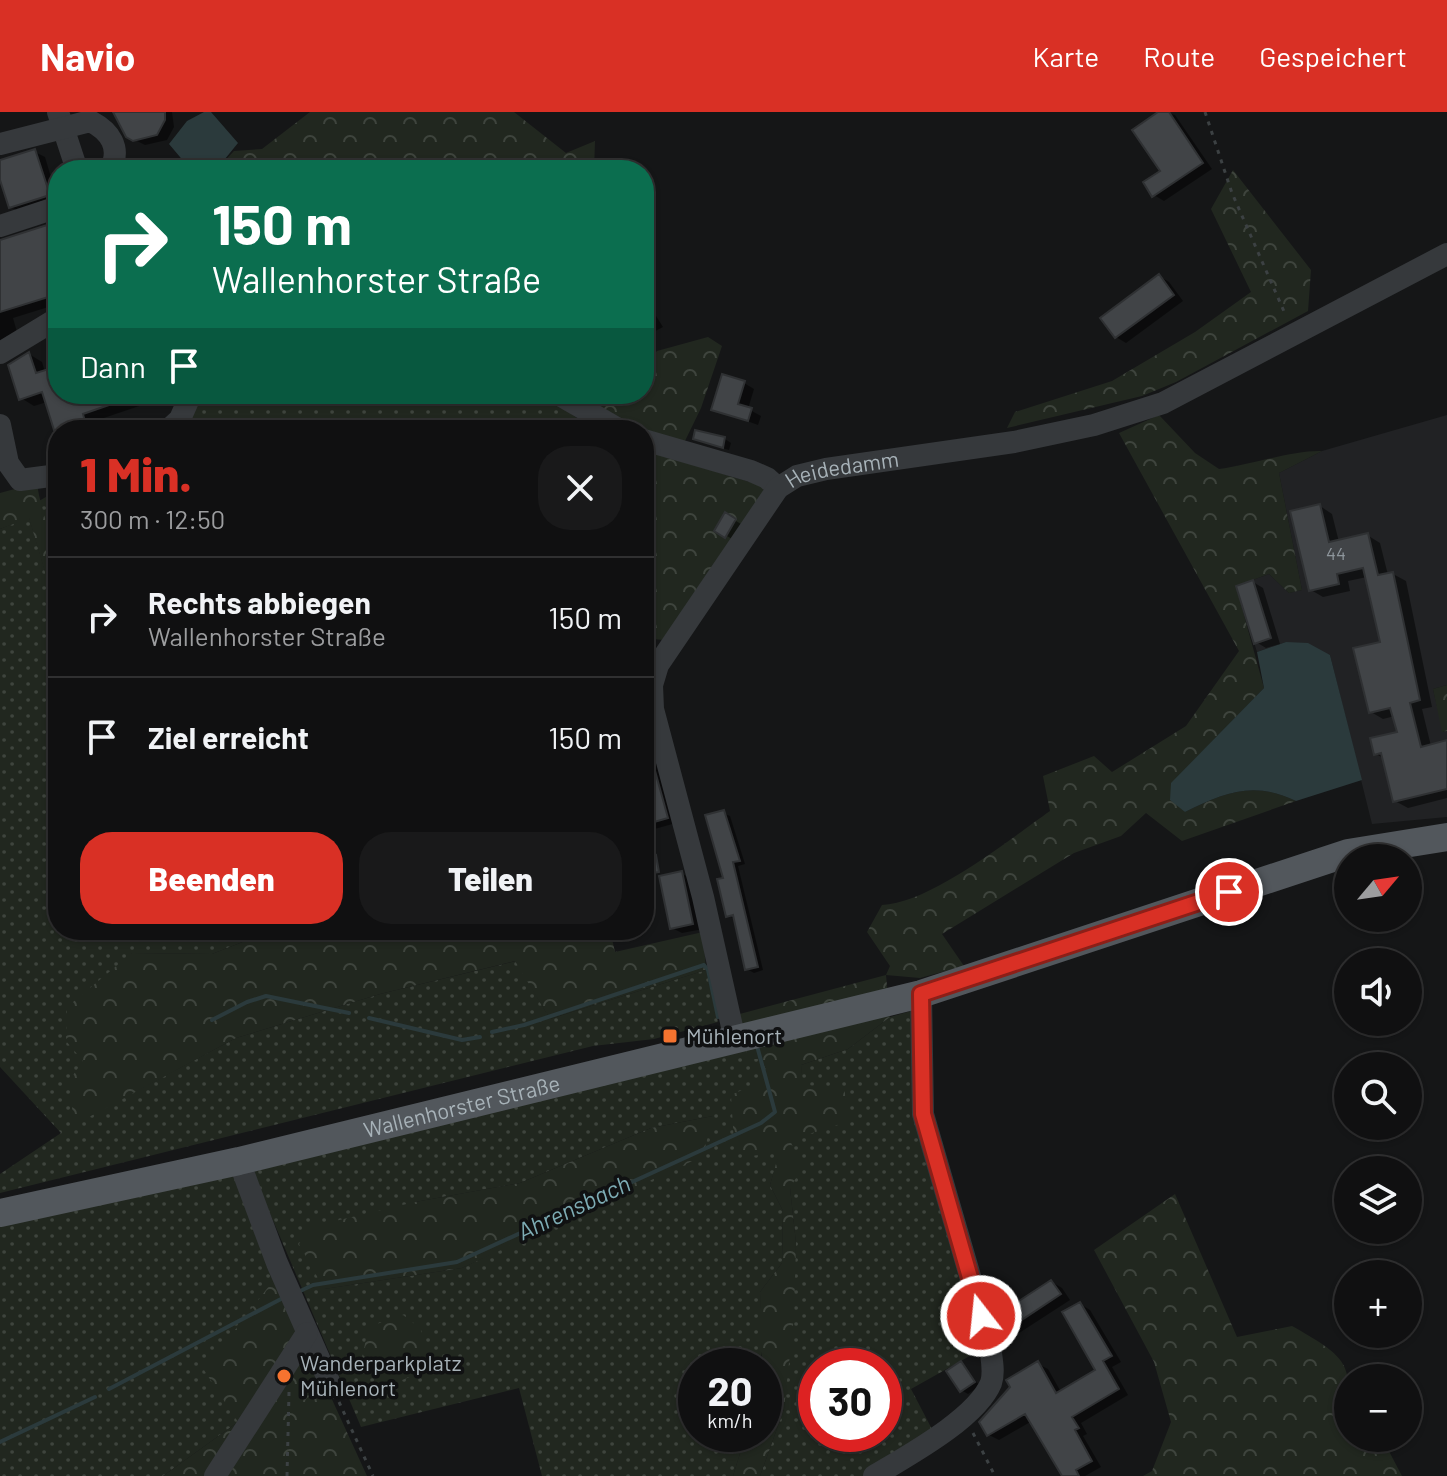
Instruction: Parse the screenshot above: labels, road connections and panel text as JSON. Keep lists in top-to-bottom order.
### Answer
{
  "streets": {
    "main road": ["Wallenhorster Straße"],
    "street": ["Heidedamm"]
  },
  "crossings": [
    ["Heidedamm", "Wallenhorster Straße"]
  ],
  "water": ["Ahrensbach"],
  "places": {
    "transit": ["Mühlenort"],
    "other": ["Wanderparkplatz Mühlenort"]
  },
  "house_numbers": ["44"],
  "north": "top right",
  "page": {
    "header": "Navio",
    "nav": ["Karte", "Route", "Gespeichert"],
    "turn": ["150 m", "Wallenhorster Straße"],
    "then": "Dann",
    "heading": ["1 Min.", "300 m · 12:50"],
    "list": [
      {
        "name": "Rechts abbiegen",
        "note": "Wallenhorster Straße",
        "value": "150 m"
      },
      {
        "name": "Ziel erreicht",
        "value": "150 m"
      }
    ],
    "buttons": ["Beenden", "Teilen"],
    "map_buttons": ["+", "−"],
    "speed": "20 km/h",
    "limit": "30"
  }
}
